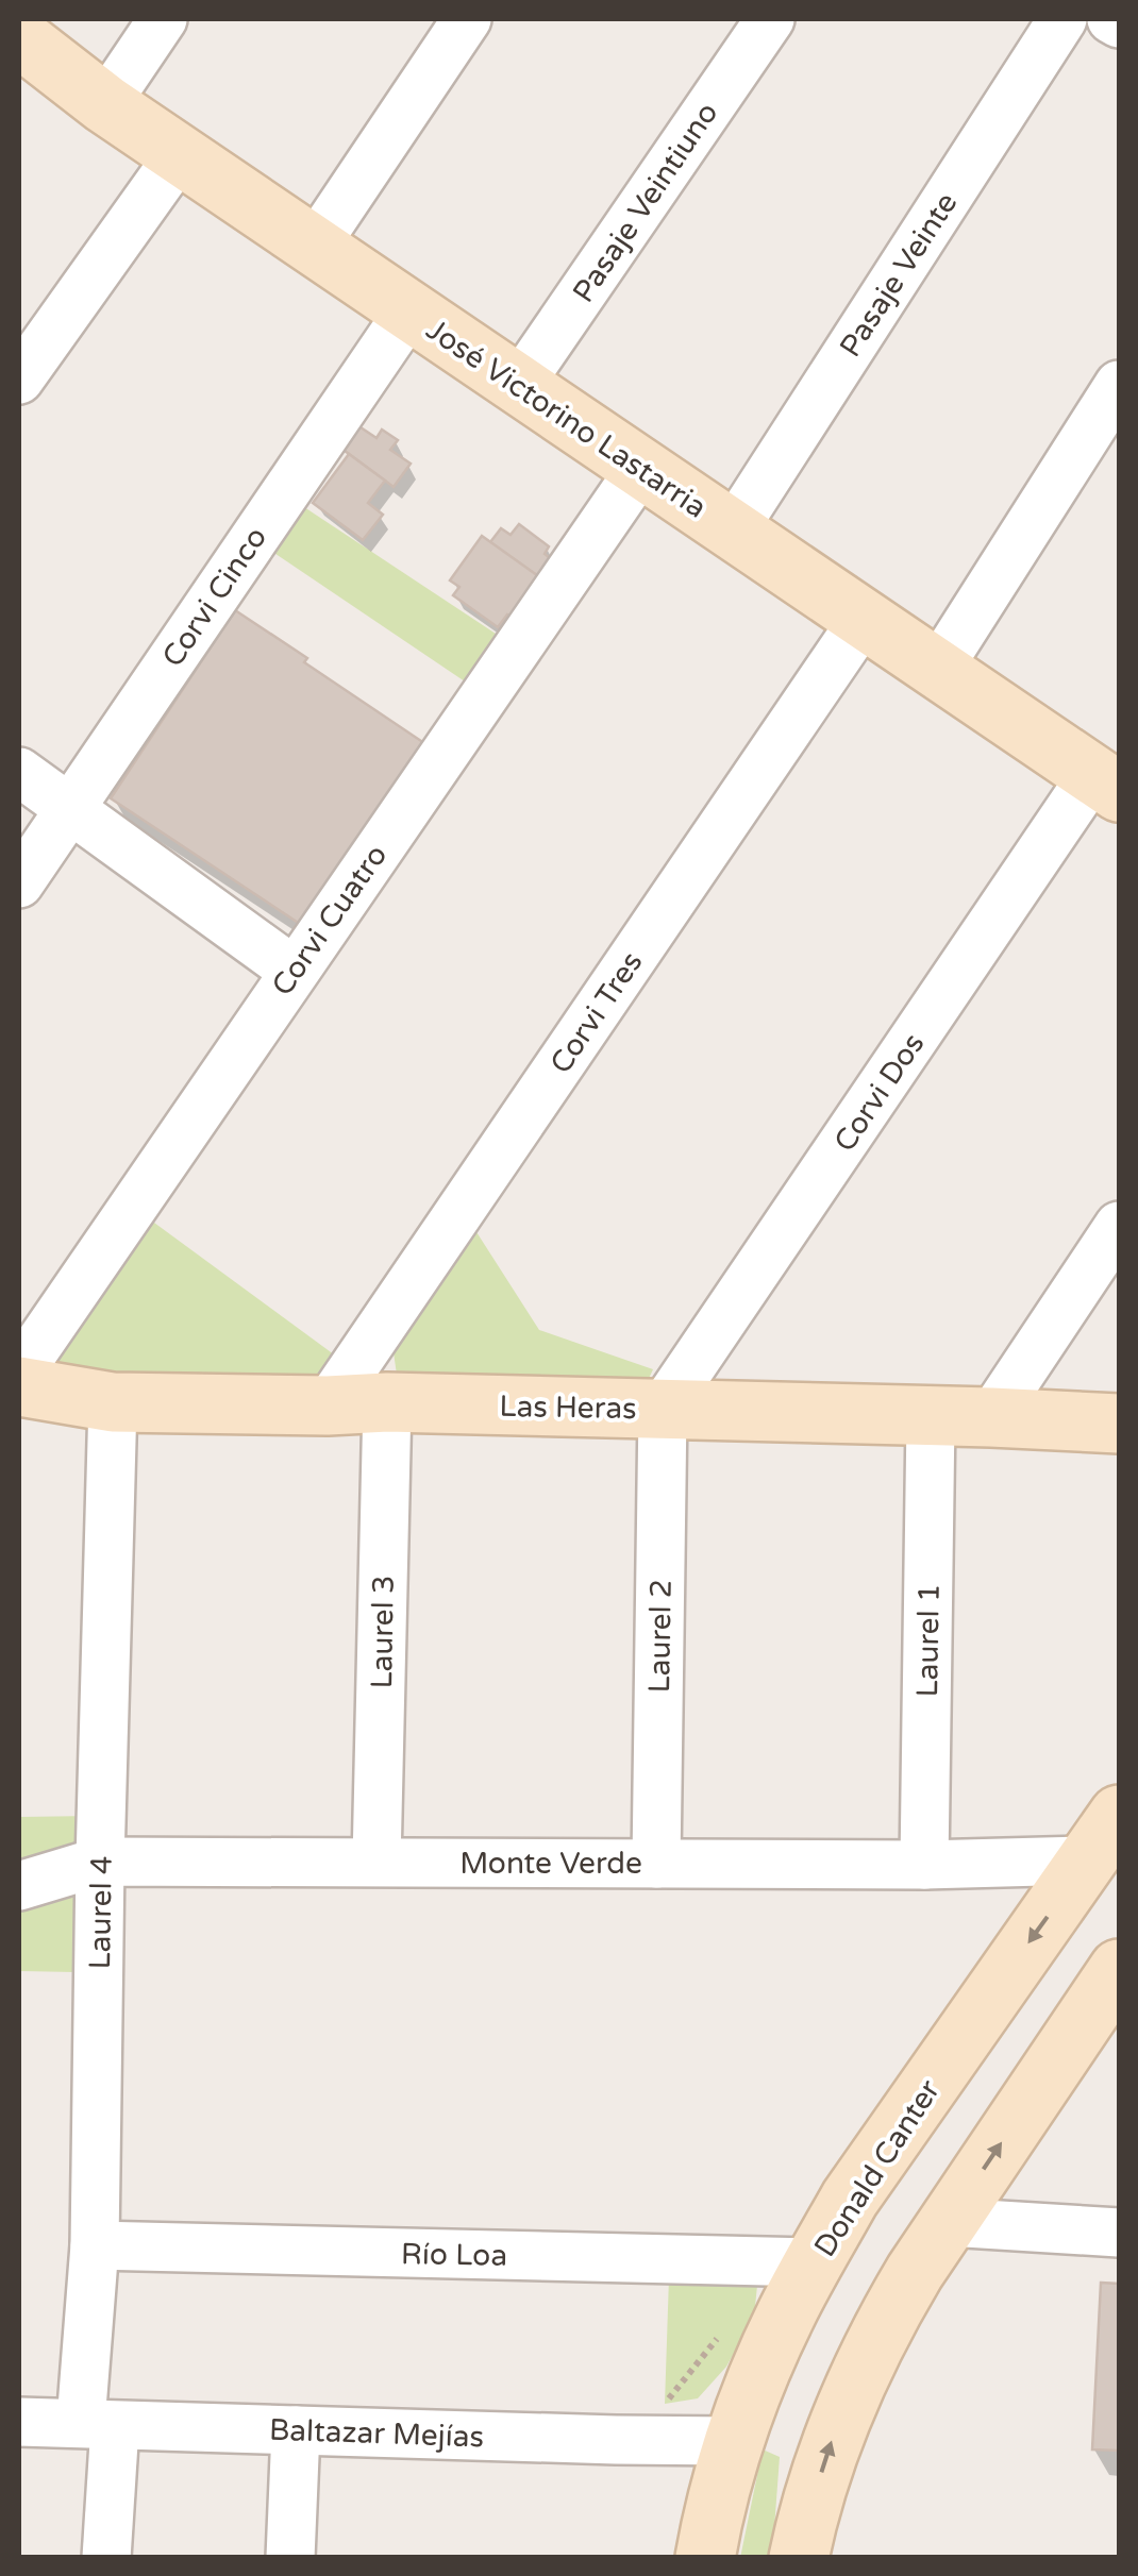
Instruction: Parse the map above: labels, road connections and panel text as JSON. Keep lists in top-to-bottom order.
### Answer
{
  "streets": {
    "street": [
      "Pasaje Veintiuno",
      "Pasaje Veinte",
      "José Victorino Lastarria",
      "Corvi Cinco",
      "Corvi Cuatro",
      "Corvi Tres",
      "Corvi Dos",
      "Las Heras",
      "Laurel 3",
      "Laurel 2",
      "Laurel 1",
      "Monte Verde",
      "Laurel 4",
      "Donald Canter",
      "Río Loa",
      "Baltazar Mejías"
    ]
  },
  "crossings": [
    ["Pasaje Veintiuno", "José Victorino Lastarria"],
    ["Pasaje Veinte", "José Victorino Lastarria"],
    ["José Victorino Lastarria", "Corvi Cinco"],
    ["José Victorino Lastarria", "Corvi Cuatro"],
    ["José Victorino Lastarria", "Corvi Tres"],
    ["José Victorino Lastarria", "Corvi Dos"],
    ["Corvi Tres", "Las Heras"],
    ["Corvi Dos", "Las Heras"],
    ["Corvi Dos", "Laurel 2"],
    ["Las Heras", "Laurel 3"],
    ["Las Heras", "Laurel 2"],
    ["Las Heras", "Laurel 1"],
    ["Las Heras", "Laurel 4"],
    ["Laurel 3", "Monte Verde"],
    ["Laurel 2", "Monte Verde"],
    ["Laurel 1", "Monte Verde"],
    ["Monte Verde", "Laurel 4"],
    ["Monte Verde", "Donald Canter"],
    ["Laurel 4", "Río Loa"],
    ["Laurel 4", "Baltazar Mejías"],
    ["Donald Canter", "Río Loa"],
    ["Donald Canter", "Baltazar Mejías"]
  ]
}
